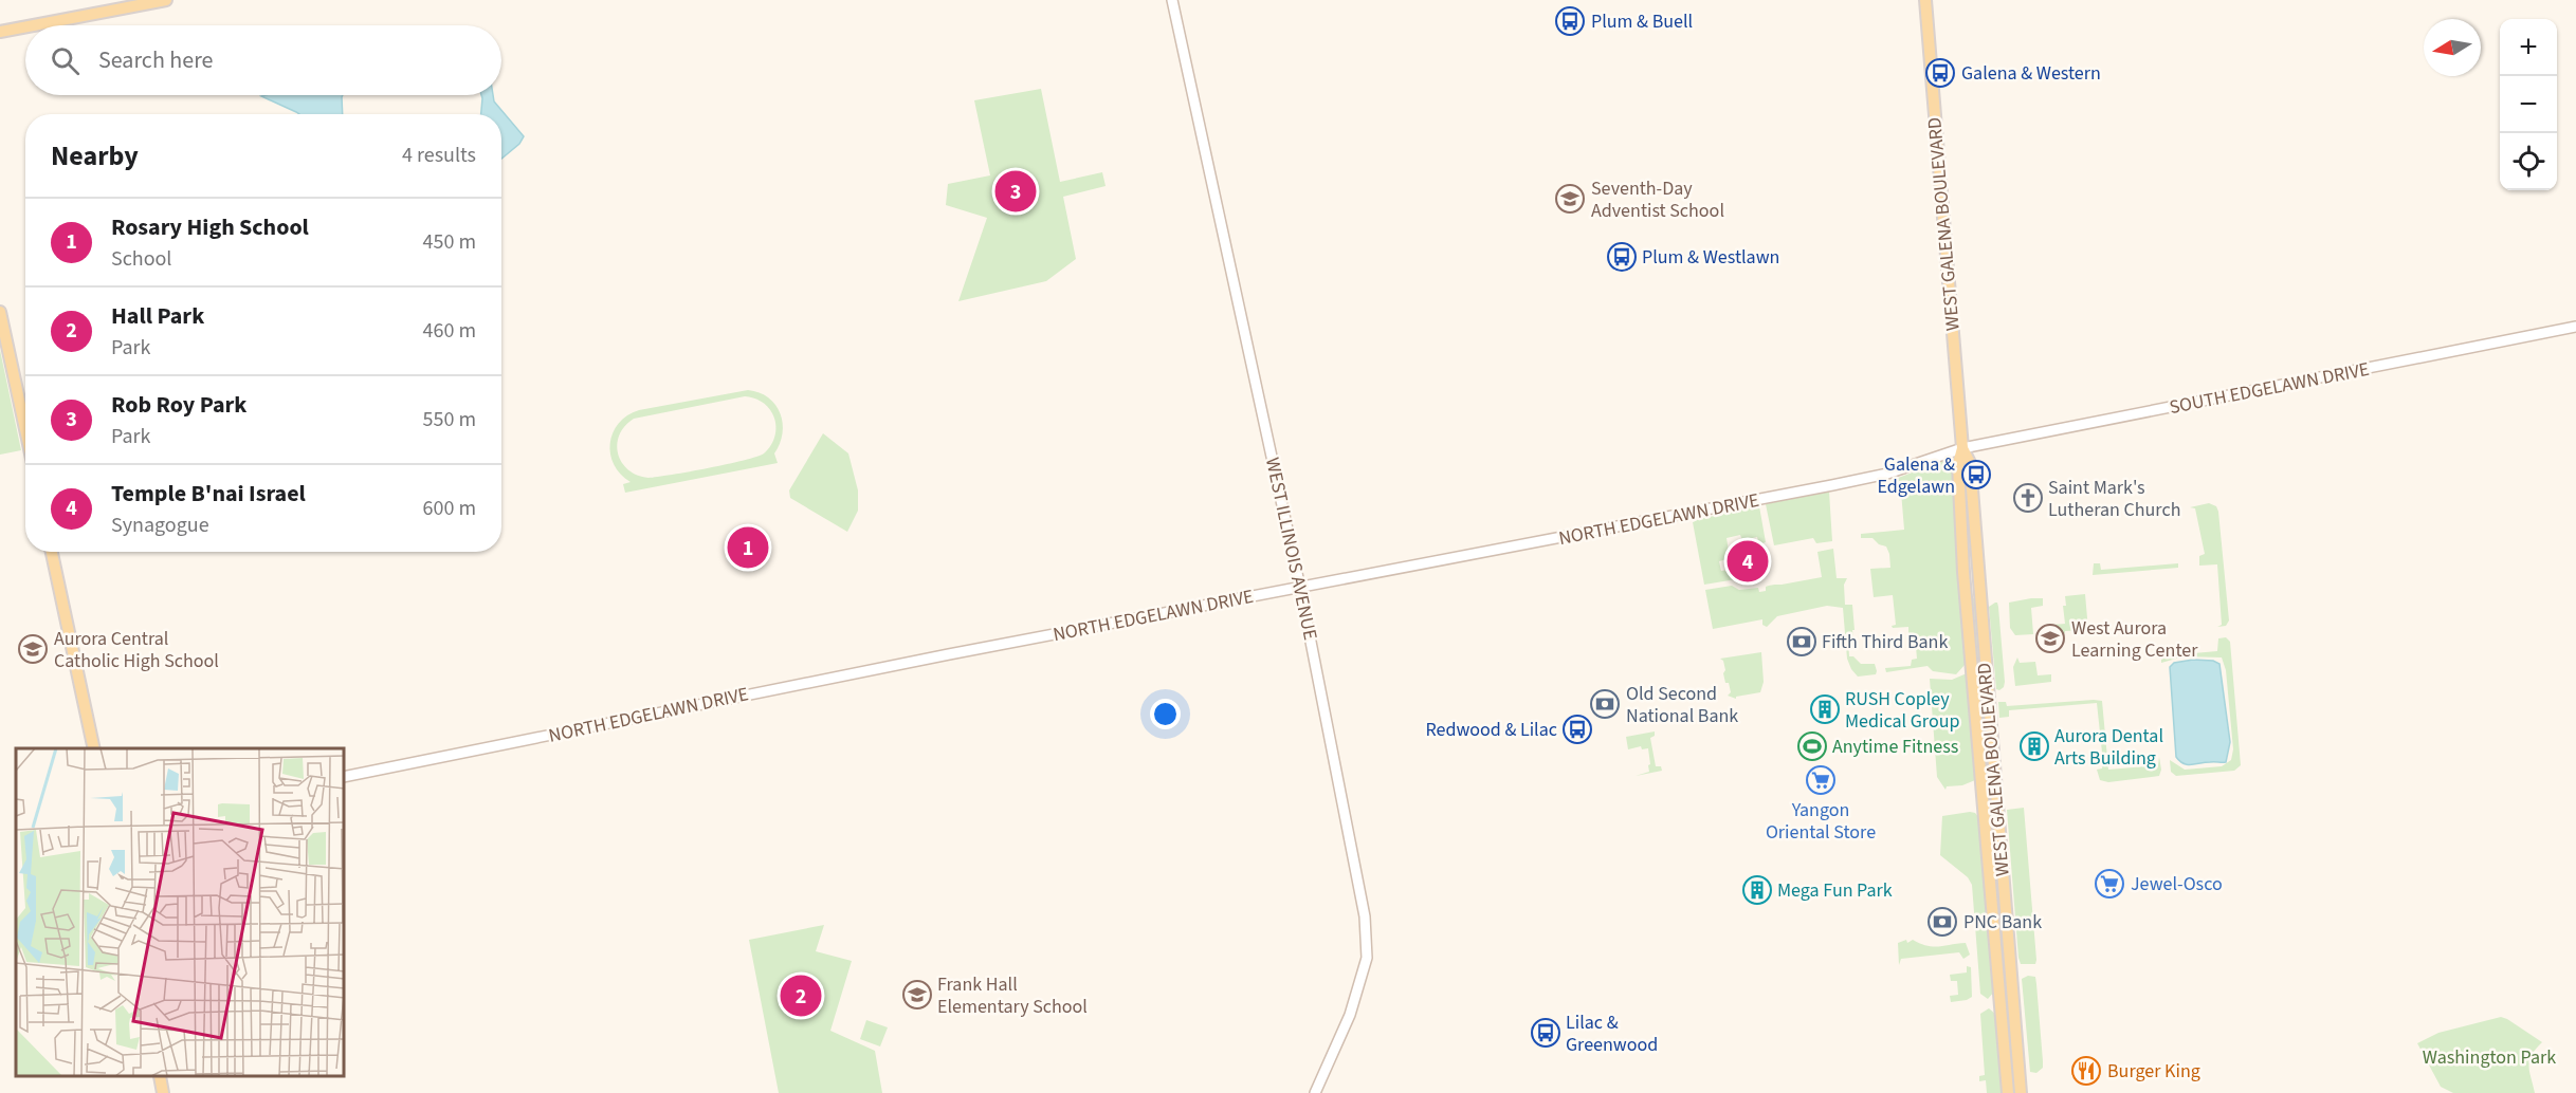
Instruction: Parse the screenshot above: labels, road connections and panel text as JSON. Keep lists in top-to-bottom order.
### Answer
{
  "streets": {
    "main road": ["WEST GALENA BOULEVARD"],
    "street": ["SOUTH EDGELAWN DRIVE", "NORTH EDGELAWN DRIVE", "WEST ILLINOIS AVENUE"]
  },
  "crossings": [
    ["WEST GALENA BOULEVARD", "SOUTH EDGELAWN DRIVE"],
    ["WEST GALENA BOULEVARD", "NORTH EDGELAWN DRIVE"],
    ["SOUTH EDGELAWN DRIVE", "NORTH EDGELAWN DRIVE"],
    ["NORTH EDGELAWN DRIVE", "WEST ILLINOIS AVENUE"]
  ],
  "parks": ["Washington Park"],
  "places": {
    "bus stop": [
      "Plum & Buell",
      "Galena & Western",
      "Plum & Westlawn",
      "Galena & Edgelawn",
      "Redwood & Lilac",
      "Lilac & Greenwood"
    ],
    "school or university": [
      "Seventh-Day Adventist School",
      "West Aurora Learning Center",
      "Aurora Central Catholic High School",
      "Frank Hall Elementary School"
    ],
    "church": ["Saint Mark's Lutheran Church"],
    "bank": ["Fifth Third Bank", "Old Second National Bank", "PNC Bank"],
    "building": ["RUSH Copley Medical Group", "Aurora Dental Arts Building", "Mega Fun Park"],
    "sports": ["Anytime Fitness"],
    "supermarket": ["Yangon Oriental Store", "Jewel-Osco"],
    "restaurant": ["Burger King"]
  },
  "north": "left",
  "page": {
    "map_buttons": ["+", "−"],
    "search": "Search here",
    "heading": ["Nearby", "4 results"],
    "pins": [
      "3",
      "1",
      "4",
      "2"
    ],
    "list": [
      {
        "mark": "1",
        "name": "Rosary High School",
        "note": "School",
        "value": "450 m"
      },
      {
        "mark": "2",
        "name": "Hall Park",
        "note": "Park",
        "value": "460 m"
      },
      {
        "mark": "3",
        "name": "Rob Roy Park",
        "note": "Park",
        "value": "550 m"
      },
      {
        "mark": "4",
        "name": "Temple B'nai Israel",
        "note": "Synagogue",
        "value": "600 m"
      }
    ]
  }
}
